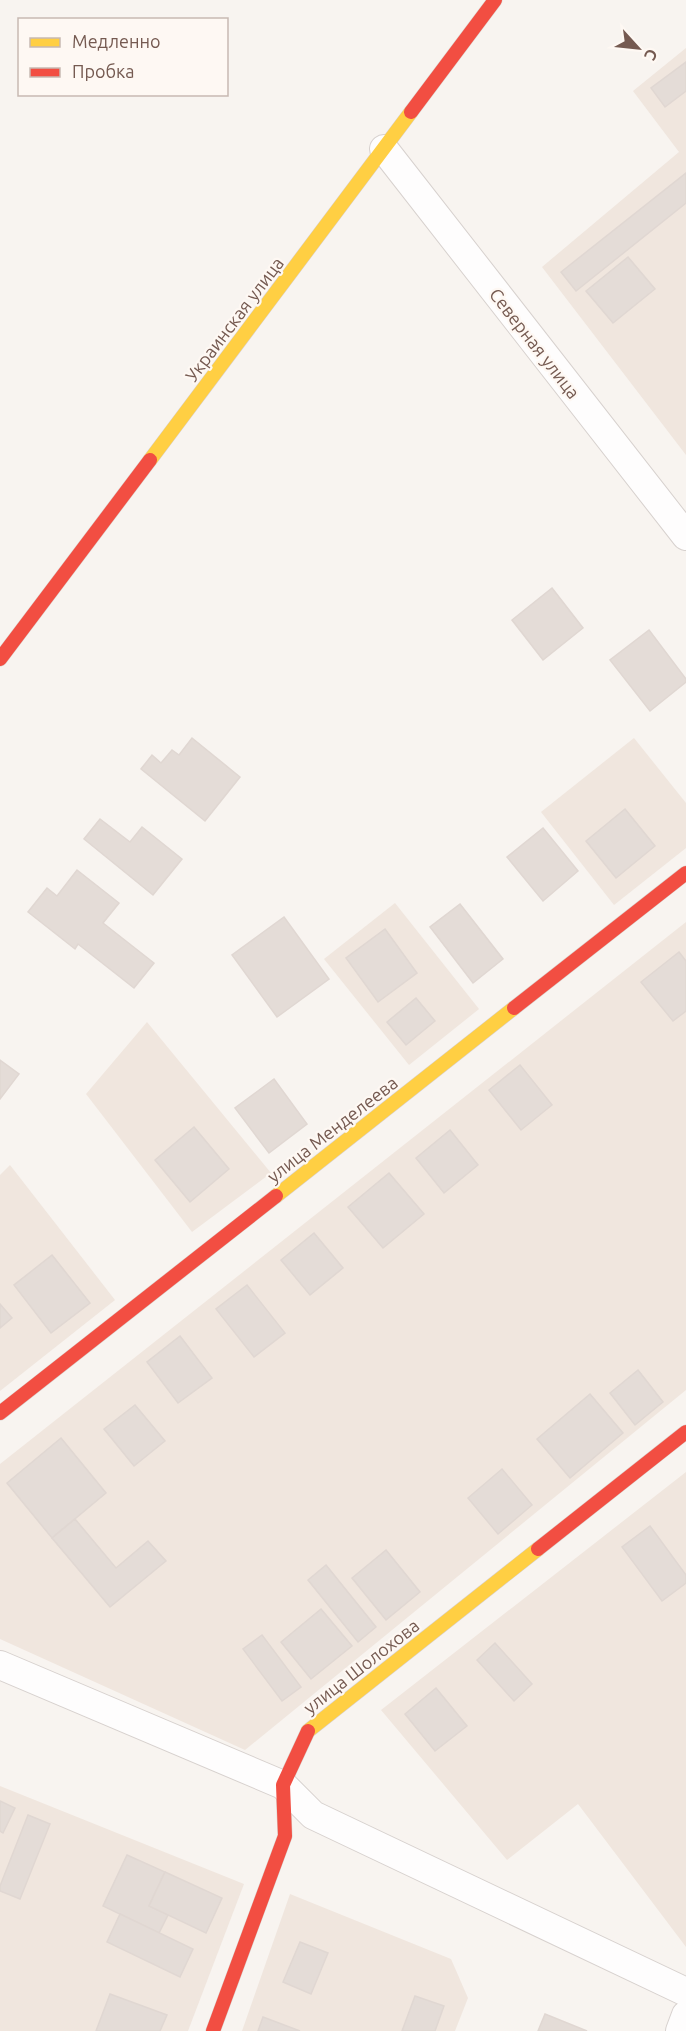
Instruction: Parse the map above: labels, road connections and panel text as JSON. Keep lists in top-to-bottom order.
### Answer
{
  "streets": {
    "street": [
      "Украинская улица",
      "Северная улица",
      "улица Менделеева",
      "улица Шолохова"
    ]
  },
  "crossings": [
    ["Украинская улица", "Северная улица"]
  ],
  "legend": ["Медленно", "Пробка"],
  "north": "bottom right"
}
